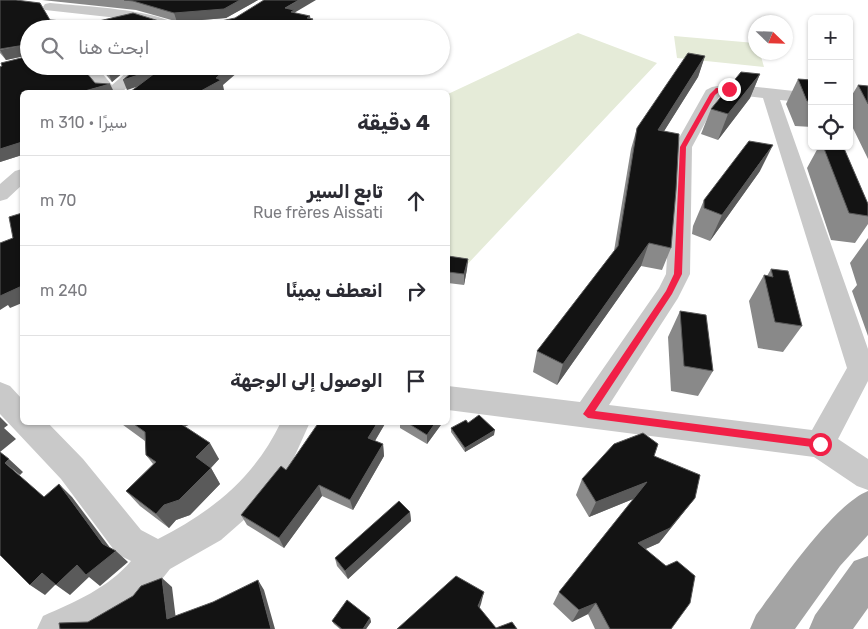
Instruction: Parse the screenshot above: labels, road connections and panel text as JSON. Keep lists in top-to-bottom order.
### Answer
{
  "north": "bottom right",
  "page": {
    "map_buttons": ["+", "−"],
    "search": "ابحث هنا",
    "heading": ["4 دقيقة", "سيرًا · 310 m"],
    "list": [
      ["تابع السير", "Rue frères Aissati", "70 m"],
      ["انعطف يمينًا", "240 m"],
      "الوصول إلى الوجهة"
    ]
  }
}
